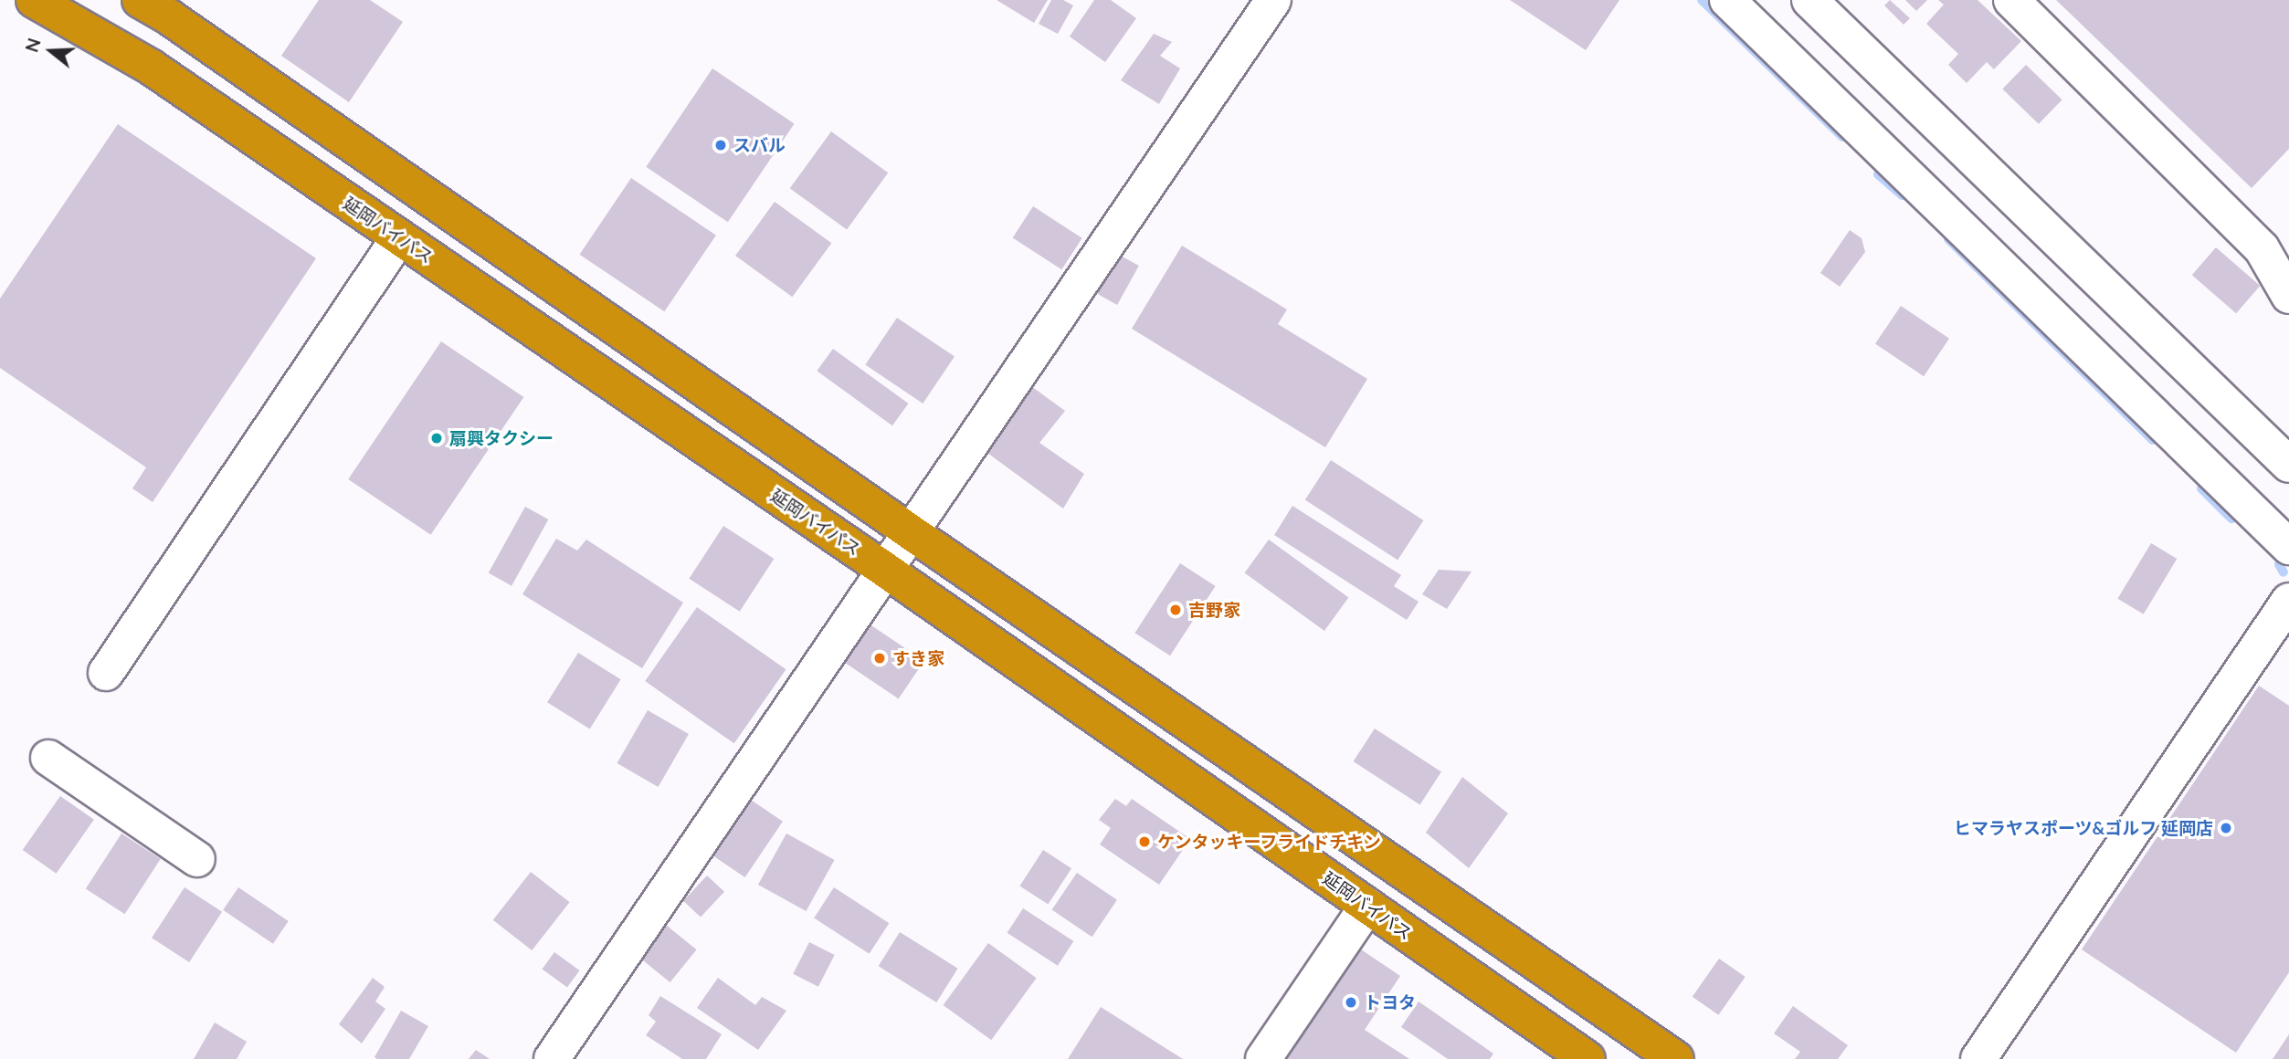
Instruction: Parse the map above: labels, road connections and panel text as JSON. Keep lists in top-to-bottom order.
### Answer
{
  "streets": {
    "highway": ["延岡バイパス"]
  },
  "places": [
    "スバル",
    "扇興タクシー",
    "吉野家",
    "すき家",
    "ヒマラヤスポーツ&ゴルフ 延岡店",
    "ケンタッキーフライドチキン",
    "トヨタ"
  ],
  "north": "left"
}
